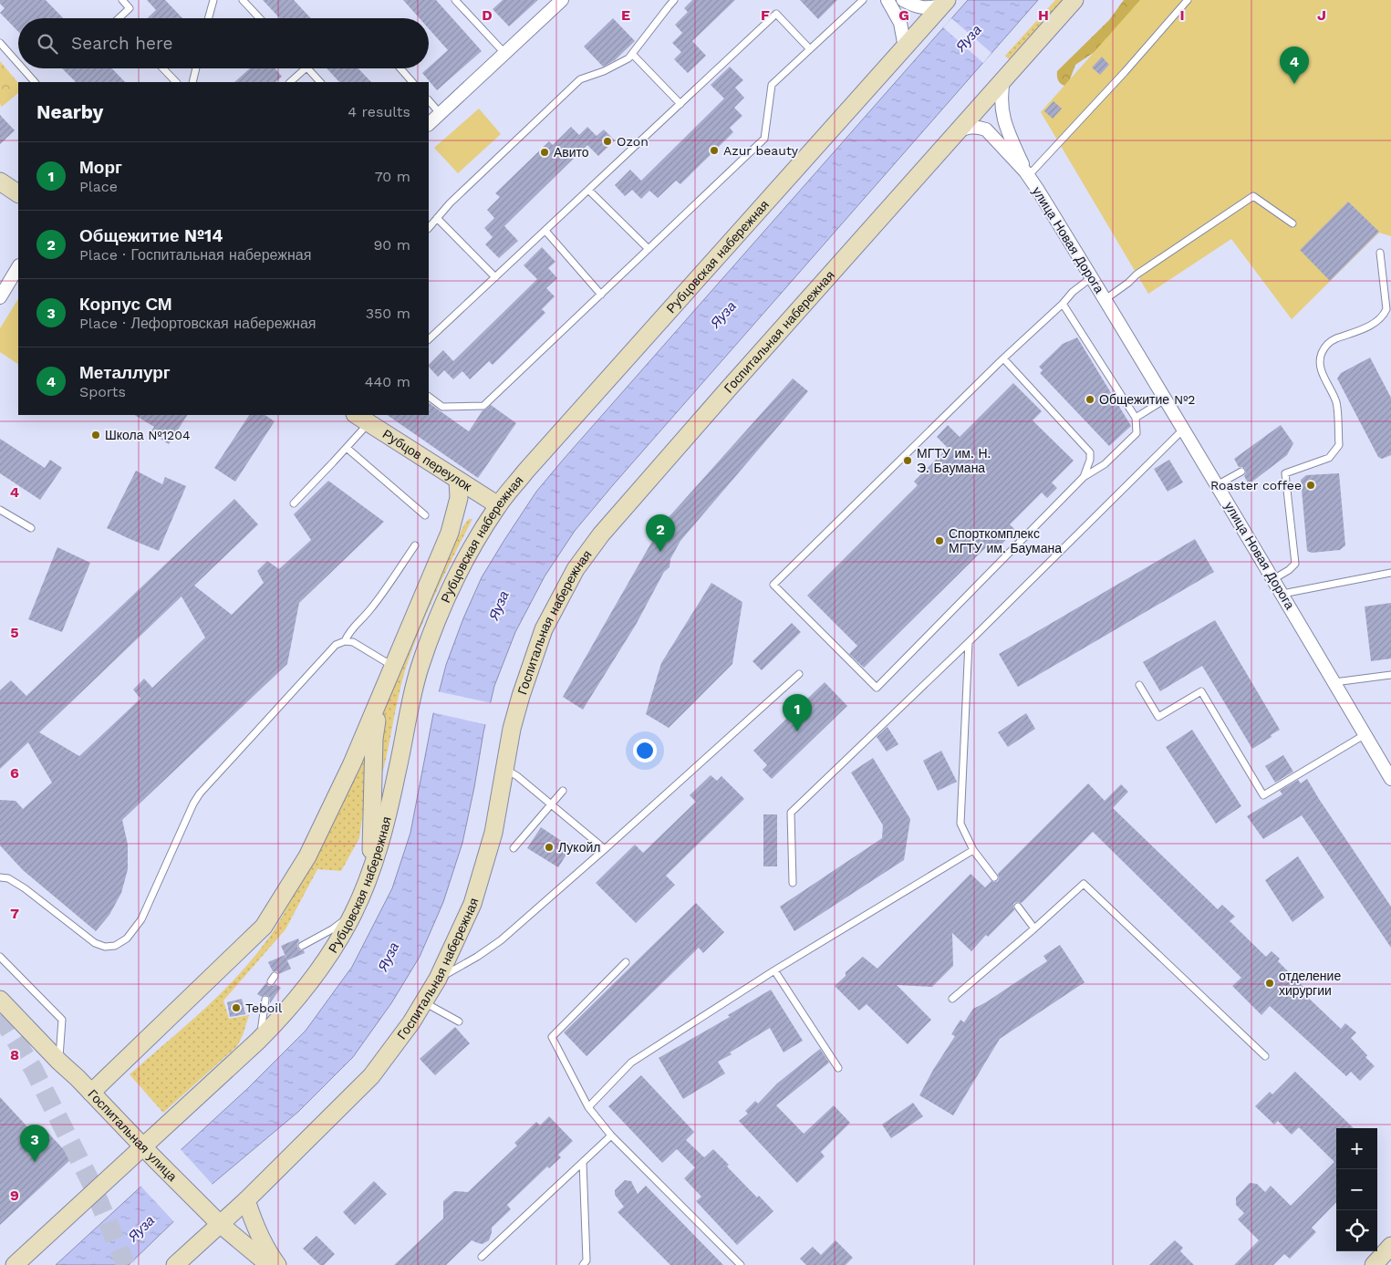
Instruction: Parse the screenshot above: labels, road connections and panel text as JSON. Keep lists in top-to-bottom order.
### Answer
{
  "streets": {
    "main road": [
      "Рубцовская набережная",
      "Госпитальная набережная",
      "Рубцов переулок",
      "Госпитальная улица"
    ],
    "street": ["улица Новая Дорога"]
  },
  "crossings": [
    ["улица Новая Дорога", "Госпитальная набережная"],
    ["Рубцовская набережная", "Рубцов переулок"],
    ["Рубцовская набережная", "Госпитальная улица"],
    ["Госпитальная набережная", "Госпитальная улица"]
  ],
  "water": ["Яуза"],
  "places": [
    "Ozon",
    "Azur beauty",
    "Авито",
    "Общежитие №2",
    "Школа №1204",
    "МГТУ им. Н. Э. Баумана",
    "Roaster coffee",
    "Спорткомплекс МГТУ им. Баумана",
    "Лукойл",
    "отделение хирургии",
    "Teboil"
  ],
  "page": {
    "search": "Search here",
    "pins": [
      "4",
      "2",
      "1",
      "3"
    ],
    "heading": ["Nearby", "4 results"],
    "list": [
      {
        "mark": "1",
        "name": "Морг",
        "note": "Place",
        "value": "70 m"
      },
      {
        "mark": "2",
        "name": "Общежитие №14",
        "note": "Place · Госпитальная набережная",
        "value": "90 m"
      },
      {
        "mark": "3",
        "name": "Корпус СМ",
        "note": "Place · Лефортовская набережная",
        "value": "350 m"
      },
      {
        "mark": "4",
        "name": "Металлург",
        "note": "Sports",
        "value": "440 m"
      }
    ],
    "map_buttons": ["+", "−"]
  },
  "grid": {
    "columns": [
      "D",
      "E",
      "F",
      "G",
      "H",
      "I",
      "J"
    ],
    "rows": [
      "4",
      "5",
      "6",
      "7",
      "8",
      "9"
    ]
  }
}
